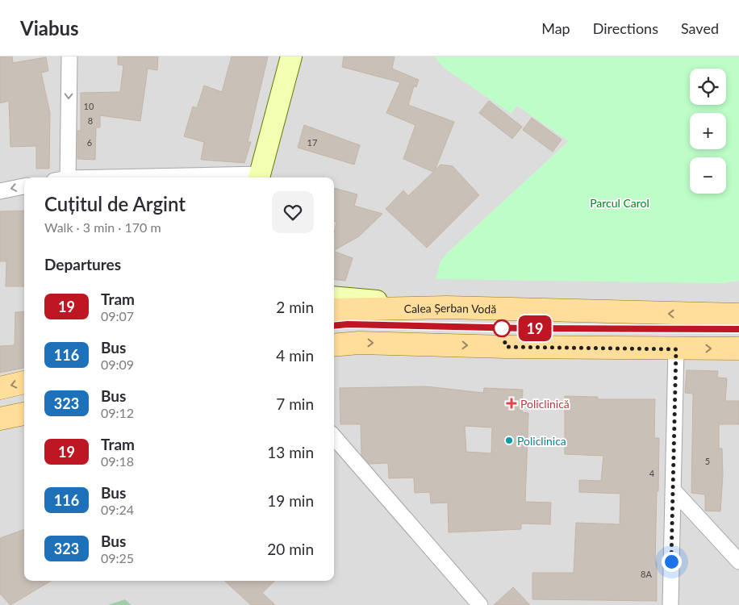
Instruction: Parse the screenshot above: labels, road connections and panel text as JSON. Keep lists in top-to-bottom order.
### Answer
{
  "streets": {
    "main road": ["Calea Șerban Vodă"]
  },
  "parks": ["Parcul Carol"],
  "places": {
    "health": ["Policlinică"],
    "other": ["Policlinica"]
  },
  "lines": ["tram line 19"],
  "house_numbers": [
    "10",
    "8",
    "6",
    "17",
    "5",
    "4",
    "8A"
  ],
  "page": {
    "header": "Viabus",
    "nav": ["Map", "Directions", "Saved"],
    "on_map": "19",
    "map_buttons": ["+", "−"],
    "heading": [
      ["Cuțitul de Argint", "Walk · 3 min · 170 m"],
      "Departures"
    ],
    "list": [
      {
        "mark": "19",
        "name": "Tram",
        "note": "09:07",
        "value": "2 min"
      },
      {
        "mark": "116",
        "name": "Bus",
        "note": "09:09",
        "value": "4 min"
      },
      {
        "mark": "323",
        "name": "Bus",
        "note": "09:12",
        "value": "7 min"
      },
      {
        "mark": "19",
        "name": "Tram",
        "note": "09:18",
        "value": "13 min"
      },
      {
        "mark": "116",
        "name": "Bus",
        "note": "09:24",
        "value": "19 min"
      },
      {
        "mark": "323",
        "name": "Bus",
        "note": "09:25",
        "value": "20 min"
      }
    ]
  }
}
